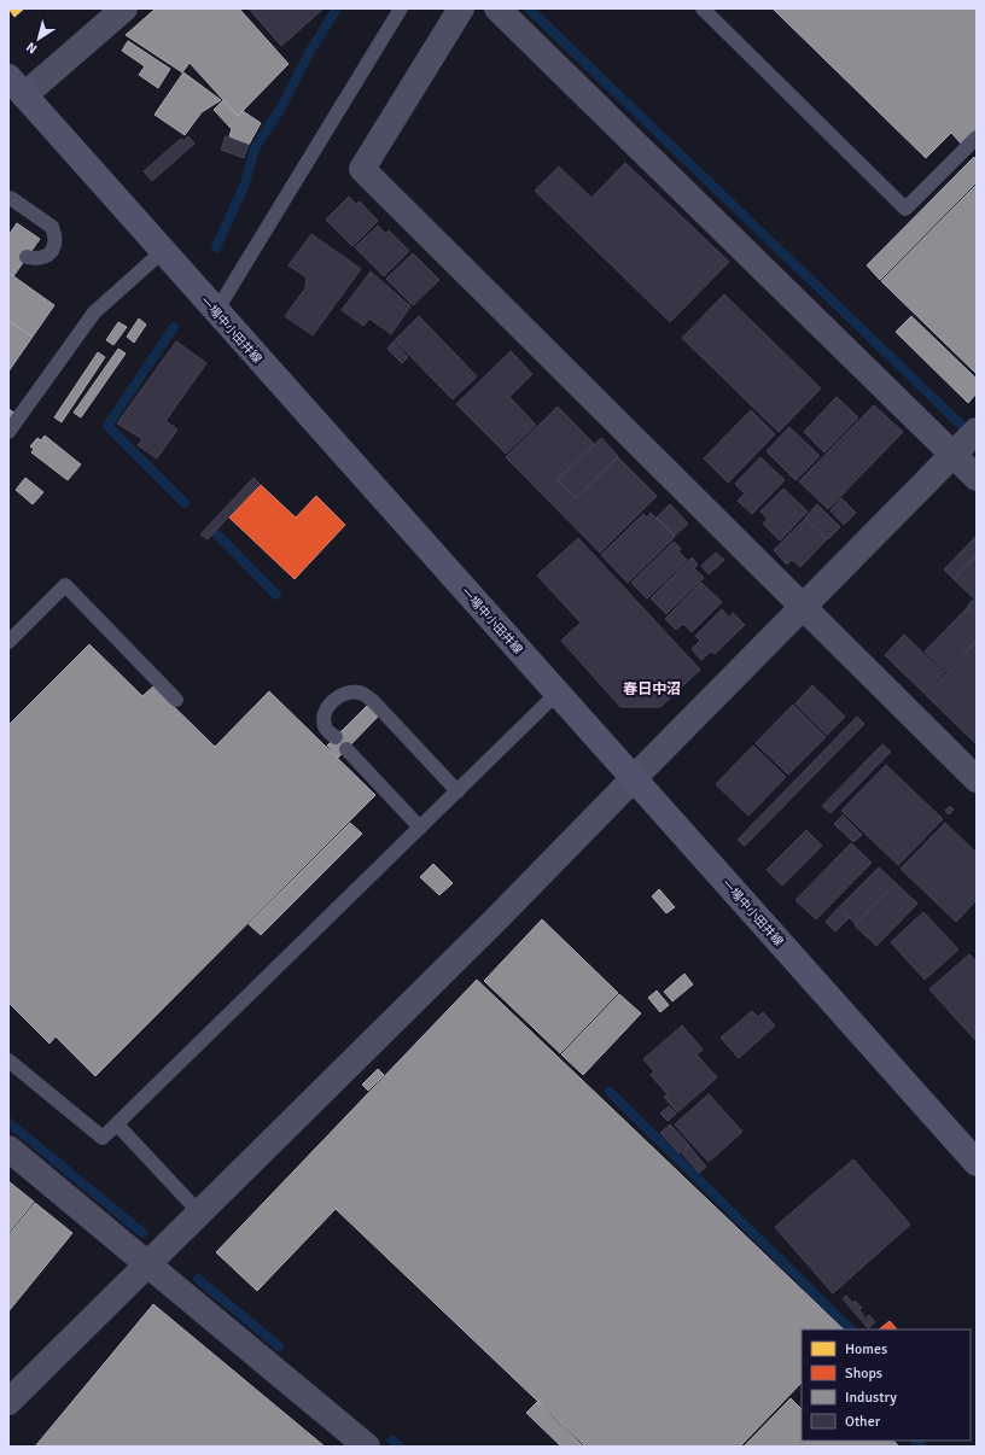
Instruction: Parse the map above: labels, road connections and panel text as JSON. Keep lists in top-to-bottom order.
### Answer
{
  "streets": {
    "main road": ["一場中小田井線"]
  },
  "districts": ["春日中沼"],
  "legend": [
    "Homes",
    "Shops",
    "Industry",
    "Other"
  ],
  "north": "bottom left"
}
